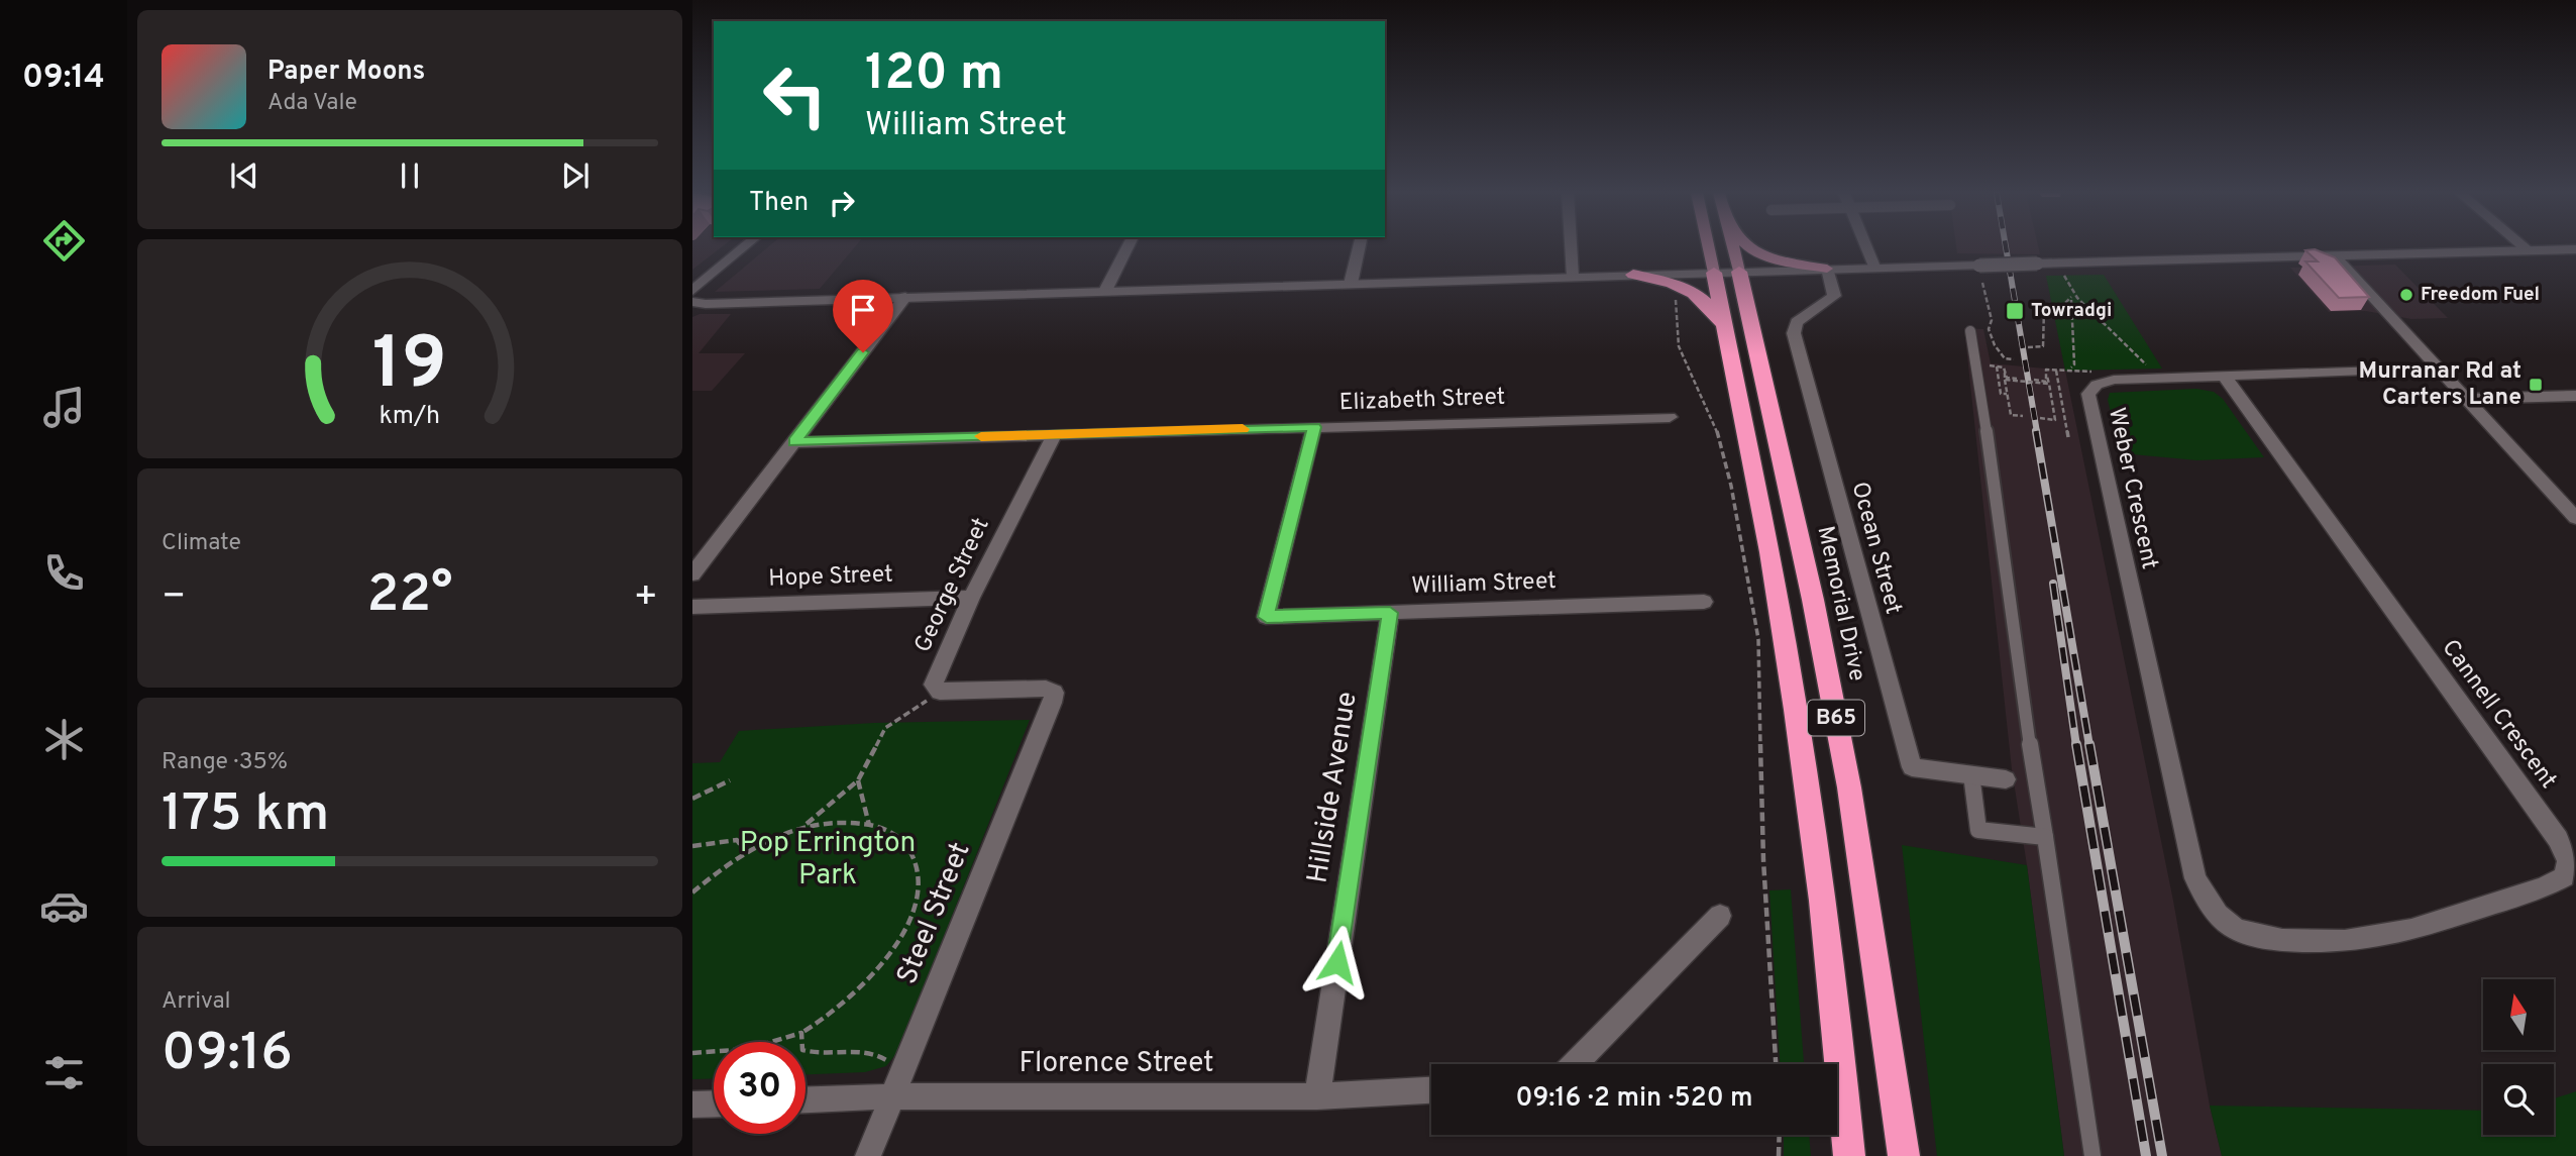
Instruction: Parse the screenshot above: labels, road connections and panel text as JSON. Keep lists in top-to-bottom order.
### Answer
{
  "streets": {
    "highway": ["Memorial Drive", "B65"],
    "street": [
      "Elizabeth Street",
      "Weber Crescent",
      "Ocean Street",
      "Hope Street",
      "William Street",
      "George Street",
      "Cannell Crescent",
      "Hillside Avenue",
      "Steel Street",
      "Florence Street"
    ]
  },
  "crossings": [
    ["Elizabeth Street", "William Street"],
    ["Elizabeth Street", "George Street"],
    ["Weber Crescent", "Cannell Crescent"],
    ["Hope Street", "George Street"],
    ["William Street", "Hillside Avenue"],
    ["George Street", "Steel Street"],
    ["Hillside Avenue", "Florence Street"],
    ["Steel Street", "Florence Street"]
  ],
  "parks": ["Pop Errington Park"],
  "places": {
    "other": ["Freedom Fuel"],
    "transit": ["Towradgi", "Murranar Rd at Carters Lane"]
  },
  "north": "top",
  "page": {
    "tabs": "09:14",
    "turn": ["120 m", "William Street"],
    "song": ["Paper Moons", "Ada Vale"],
    "then": "Then",
    "tile": [
      "Climate",
      ["Range · 35%", "175 km"],
      ["Arrival", "09:16"]
    ],
    "heat": ["−", "22°", "+"],
    "limit": "30",
    "trip": "09:16 · 2 min · 520 m",
    "gauge": ["19", "km/h"]
  }
}
